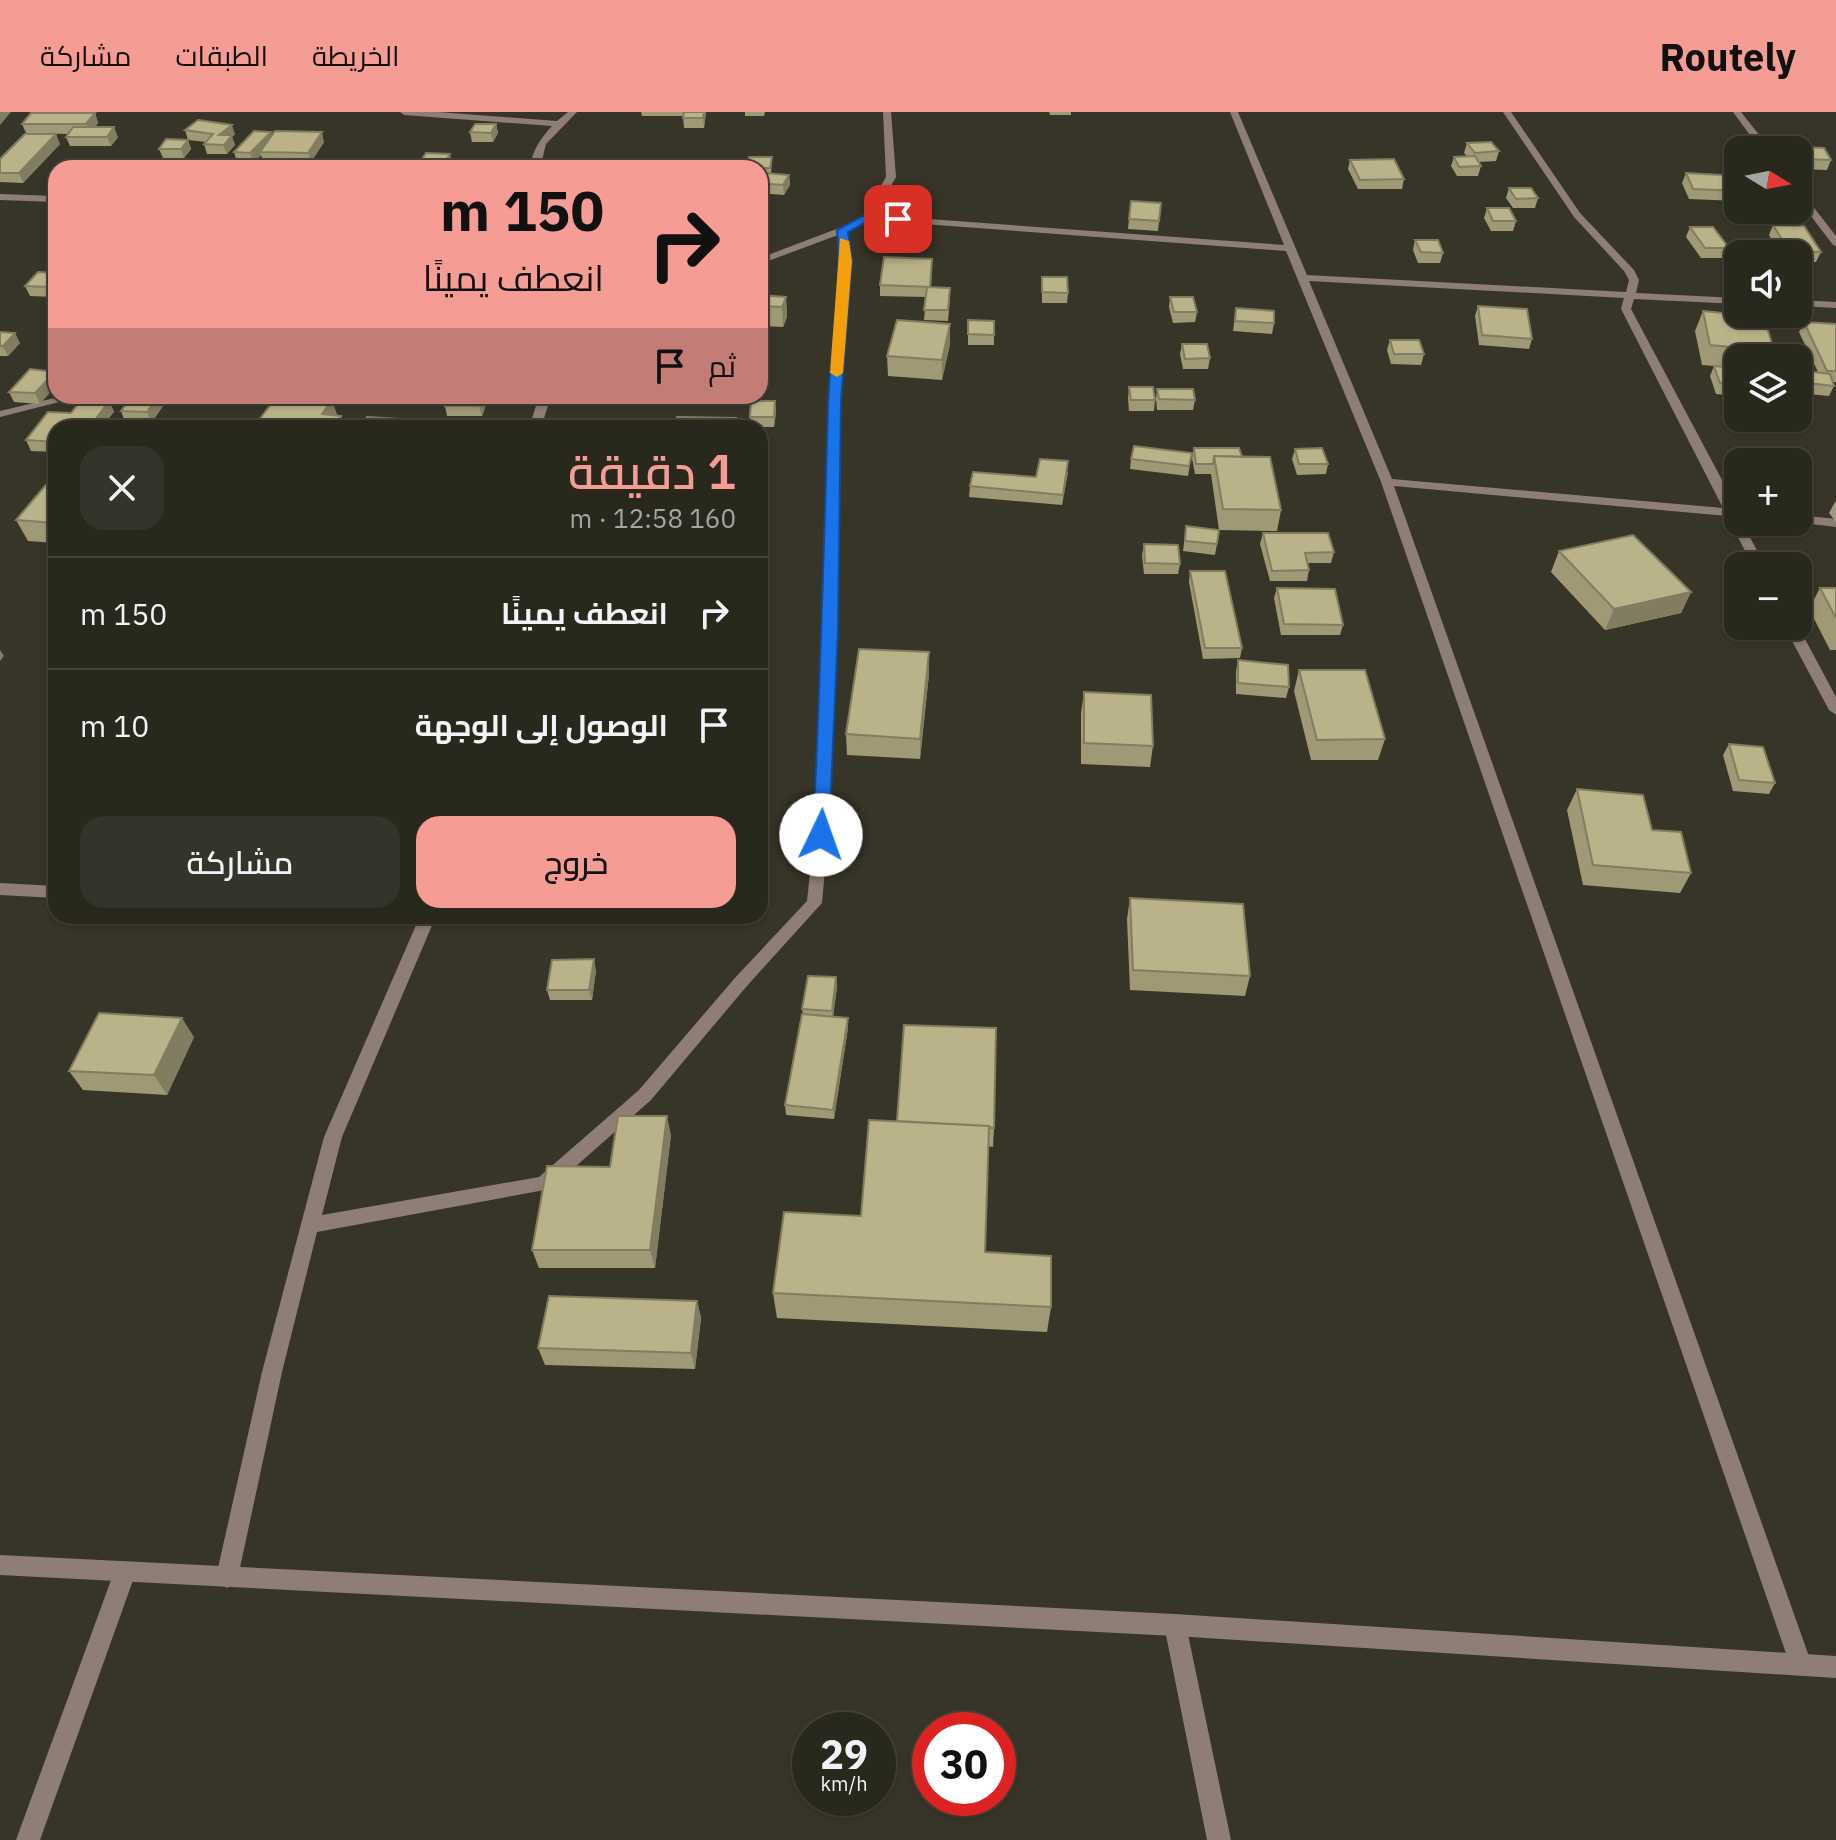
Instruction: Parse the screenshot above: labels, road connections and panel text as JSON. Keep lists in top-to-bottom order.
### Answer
{
  "north": "right",
  "page": {
    "header": "Routely",
    "nav": ["الخريطة", "الطبقات", "مشاركة"],
    "map_buttons": ["+", "−"],
    "turn": ["150 m", "انعطف يمينًا"],
    "then": "ثم",
    "heading": ["1 دقيقة", "160 m · 12:58"],
    "list": [
      {
        "name": "انعطف يمينًا",
        "value": "150 m"
      },
      {
        "name": "الوصول إلى الوجهة",
        "value": "10 m"
      }
    ],
    "buttons": ["خروج", "مشاركة"],
    "speed": "29 km/h",
    "limit": "30"
  }
}
